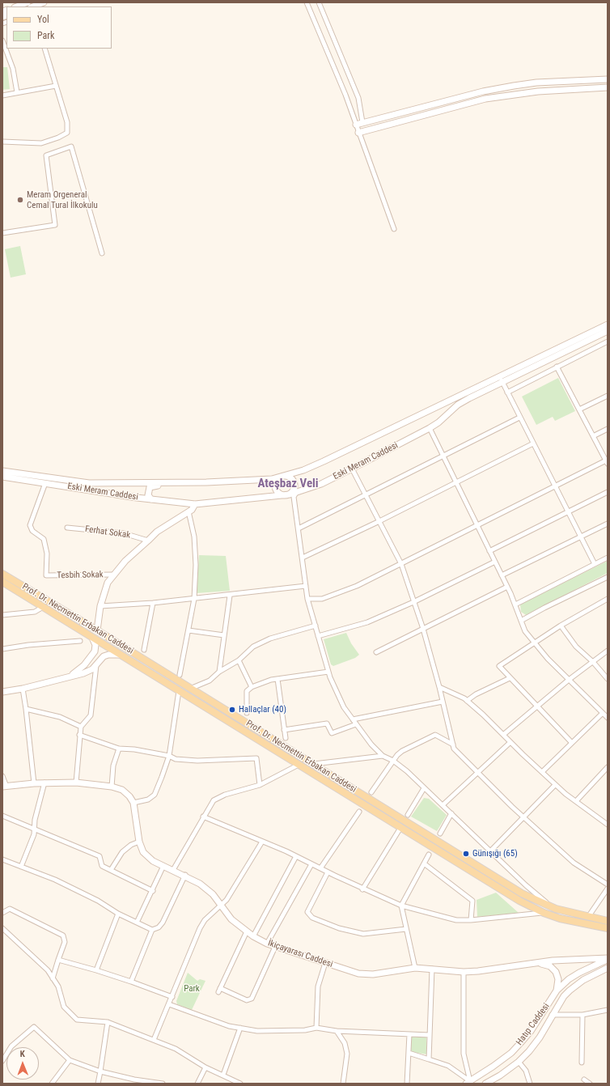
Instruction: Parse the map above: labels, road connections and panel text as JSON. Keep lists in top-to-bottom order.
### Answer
{
  "streets": {
    "main road": ["Prof. Dr. Necmettin Erbakan Caddesi"],
    "street": [
      "Eski Meram Caddesi",
      "Ferhat Sokak",
      "Tesbih Sokak",
      "İkiçayarası Caddesi",
      "Hatıp Caddesi"
    ]
  },
  "crossings": [
    ["Eski Meram Caddesi", "Tesbih Sokak"],
    ["İkiçayarası Caddesi", "Hatıp Caddesi"]
  ],
  "districts": ["Ateşbaz Veli"],
  "parks": ["Park"],
  "places": ["Meram Orgeneral Cemal Tural İlkokulu", "Hallaçlar (40)", "Günışığı (65)"],
  "legend": ["Yol", "Park"],
  "north": "top"
}
